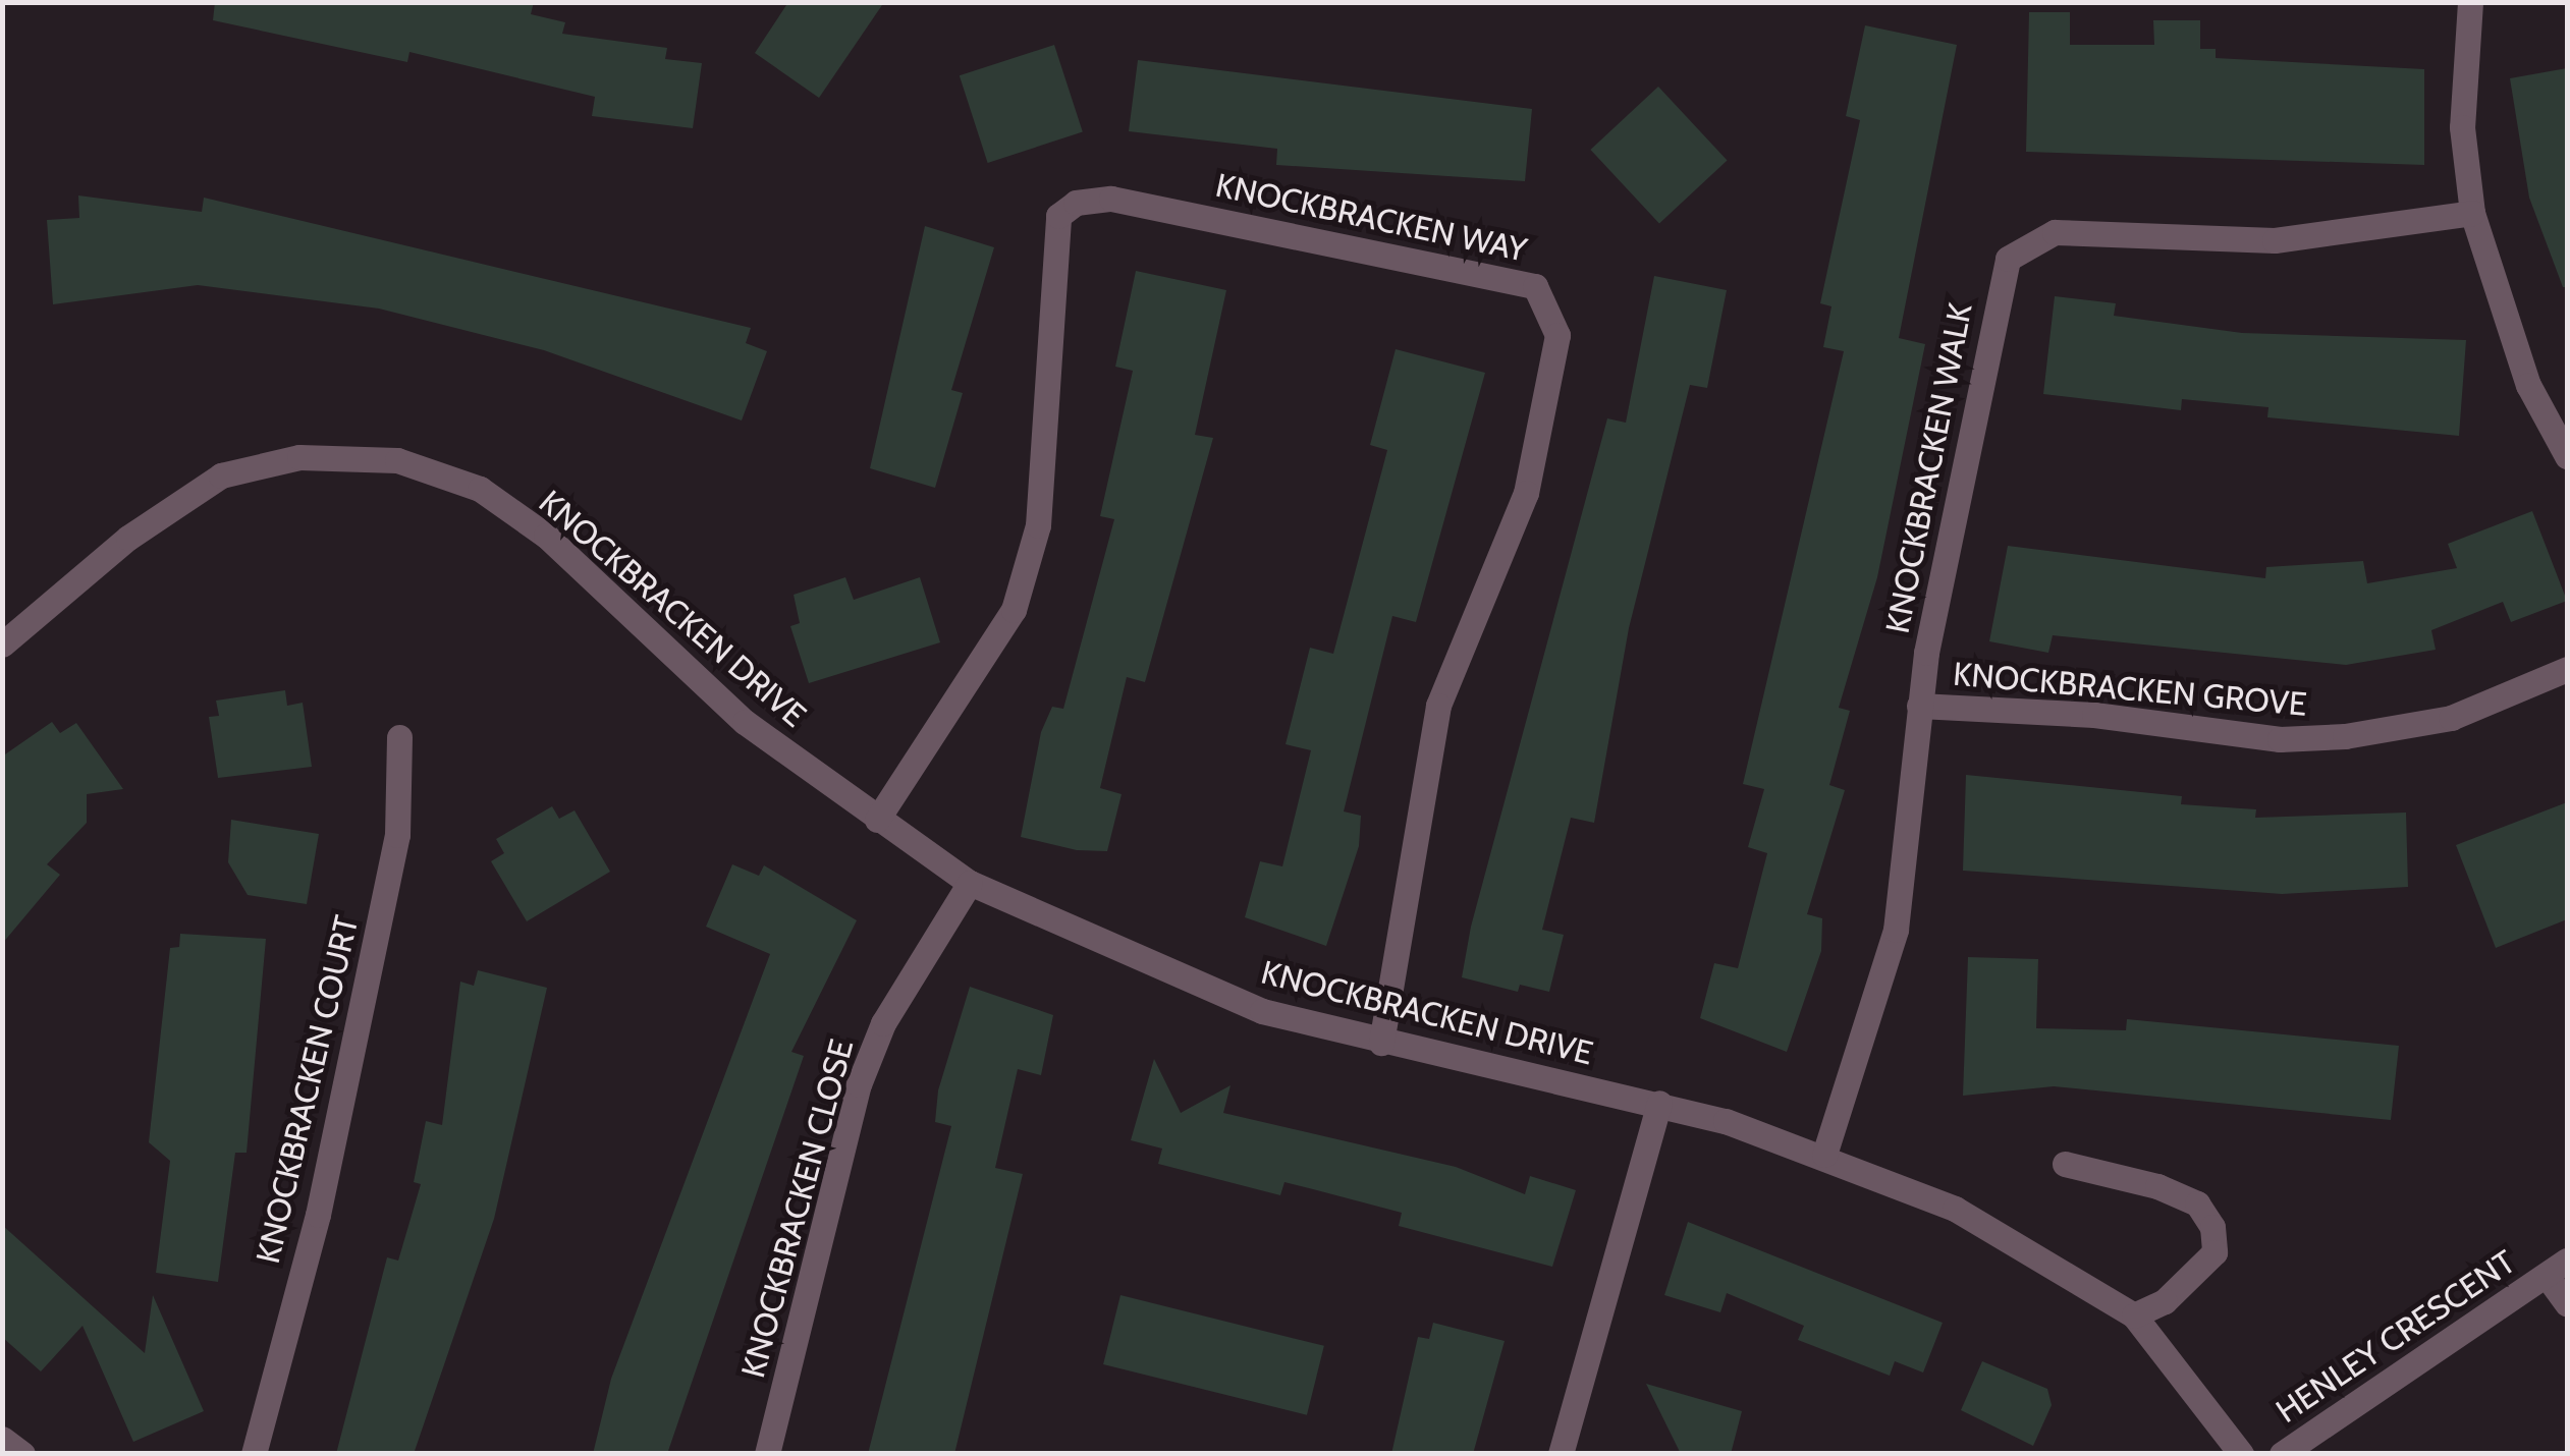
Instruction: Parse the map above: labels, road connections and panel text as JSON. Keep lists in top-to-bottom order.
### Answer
{
  "streets": {
    "street": [
      "KNOCKBRACKEN WAY",
      "KNOCKBRACKEN WALK",
      "KNOCKBRACKEN DRIVE",
      "KNOCKBRACKEN GROVE",
      "KNOCKBRACKEN COURT",
      "KNOCKBRACKEN CLOSE",
      "HENLEY CRESCENT"
    ]
  },
  "crossings": [
    ["KNOCKBRACKEN WAY", "KNOCKBRACKEN DRIVE"],
    ["KNOCKBRACKEN WALK", "KNOCKBRACKEN DRIVE"],
    ["KNOCKBRACKEN WALK", "KNOCKBRACKEN GROVE"],
    ["KNOCKBRACKEN DRIVE", "KNOCKBRACKEN CLOSE"]
  ]
}
